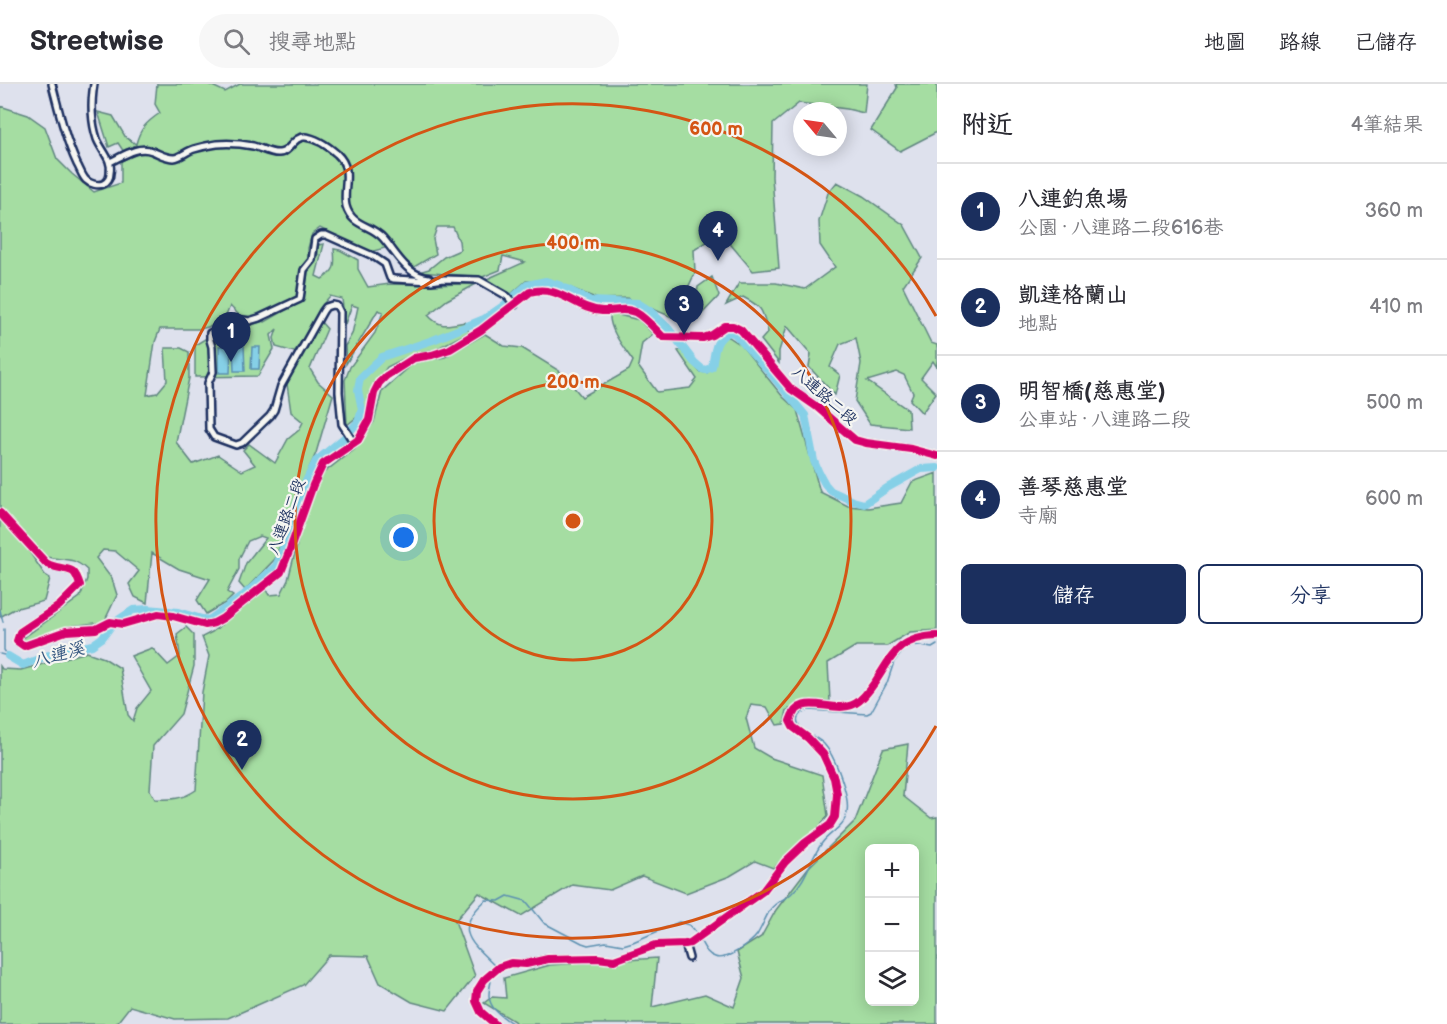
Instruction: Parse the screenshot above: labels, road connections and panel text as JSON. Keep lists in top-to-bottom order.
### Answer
{
  "streets": {
    "street": ["八連路二段"]
  },
  "water": ["八連溪"],
  "north": "top left",
  "page": {
    "header": "Streetwise",
    "search": "搜尋地點",
    "nav": ["地圖", "路線", "已儲存"],
    "heading": ["附近", "4筆結果"],
    "list": [
      {
        "mark": "1",
        "name": "八連釣魚場",
        "note": "公園 · 八連路二段616巷",
        "value": "360 m"
      },
      {
        "mark": "2",
        "name": "凱達格蘭山",
        "note": "地點",
        "value": "410 m"
      },
      {
        "mark": "3",
        "name": "明智橋(慈惠堂)",
        "note": "公車站 · 八連路二段",
        "value": "500 m"
      },
      {
        "mark": "4",
        "name": "善琴慈惠堂",
        "note": "寺廟",
        "value": "600 m"
      }
    ],
    "pins": [
      "4",
      "3",
      "1",
      "2"
    ],
    "buttons": ["儲存", "分享"],
    "map_buttons": ["+", "−"]
  },
  "rings": ["600 m", "400 m", "200 m"]
}
